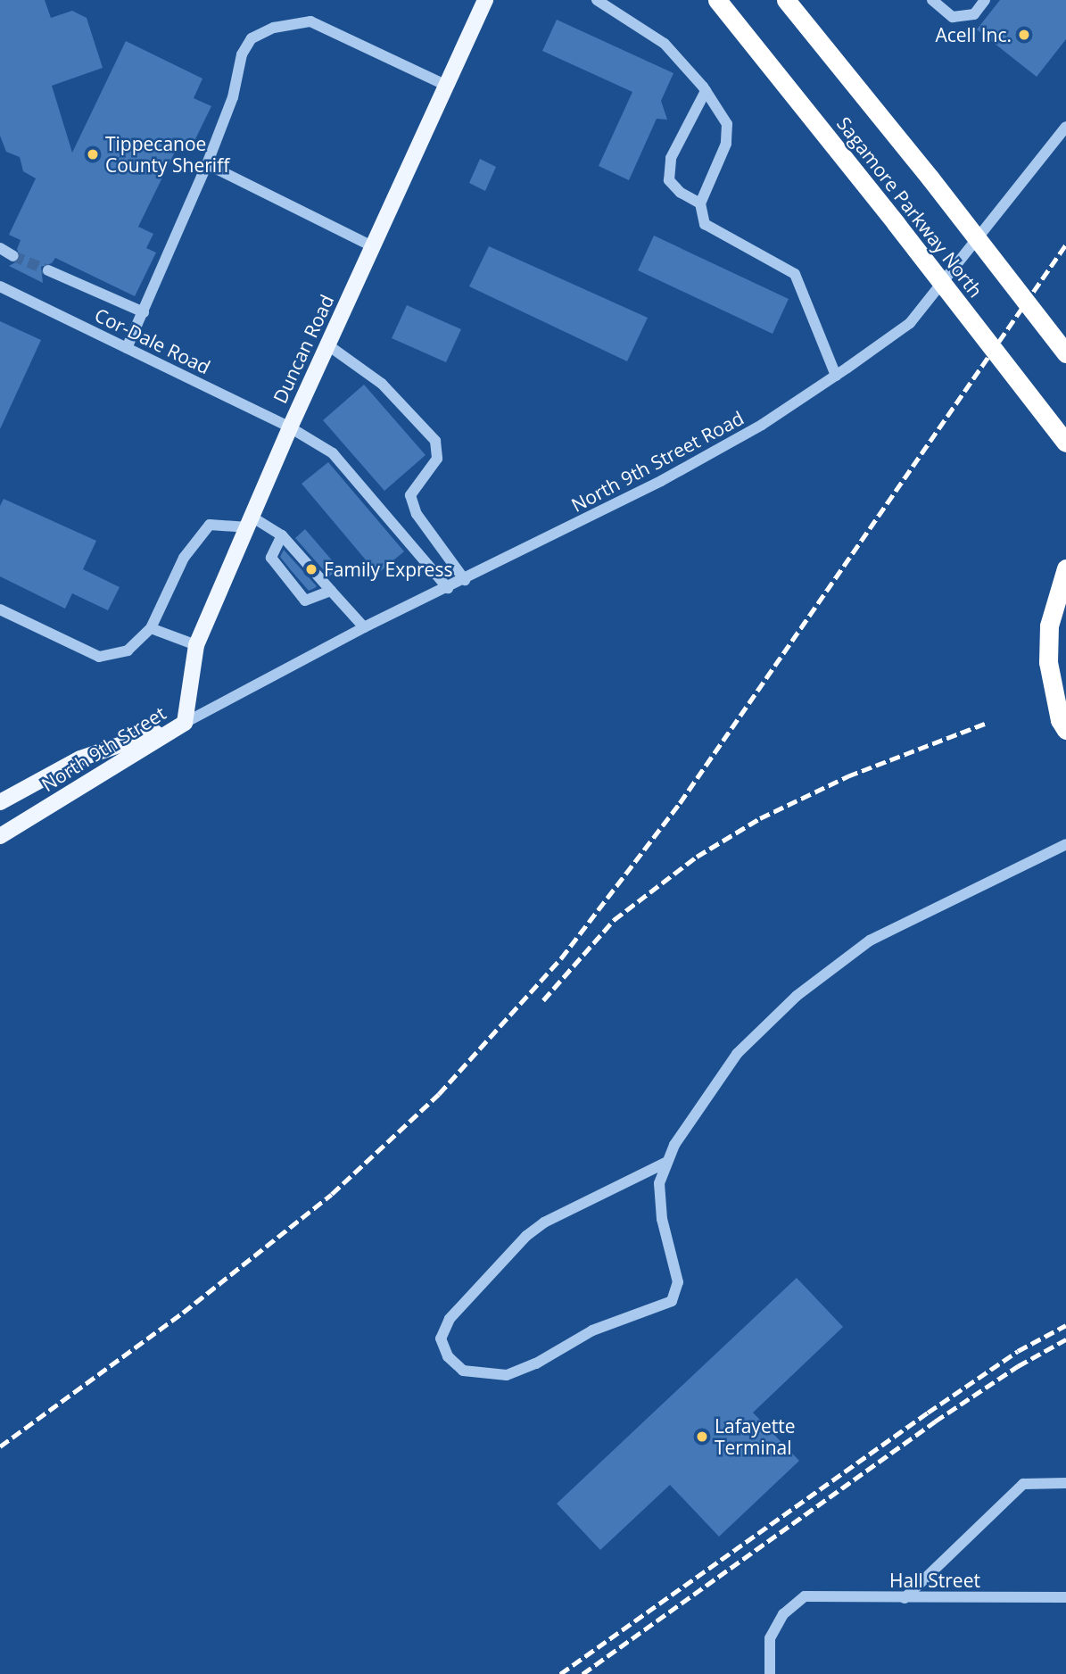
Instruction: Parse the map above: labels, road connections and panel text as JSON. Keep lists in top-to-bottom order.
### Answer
{
  "streets": {
    "highway": ["Sagamore Parkway North"],
    "main road": ["Duncan Road", "North 9th Street"],
    "street": ["Cor-Dale Road", "North 9th Street Road", "Hall Street"]
  },
  "crossings": [
    ["Cor-Dale Road", "Duncan Road"],
    ["Cor-Dale Road", "North 9th Street Road"],
    ["Duncan Road", "North 9th Street Road"],
    ["Duncan Road", "North 9th Street"],
    ["North 9th Street Road", "North 9th Street"]
  ],
  "places": [
    "Acell Inc.",
    "Tippecanoe County Sheriff",
    "Family Express",
    "Lafayette Terminal"
  ]
}
